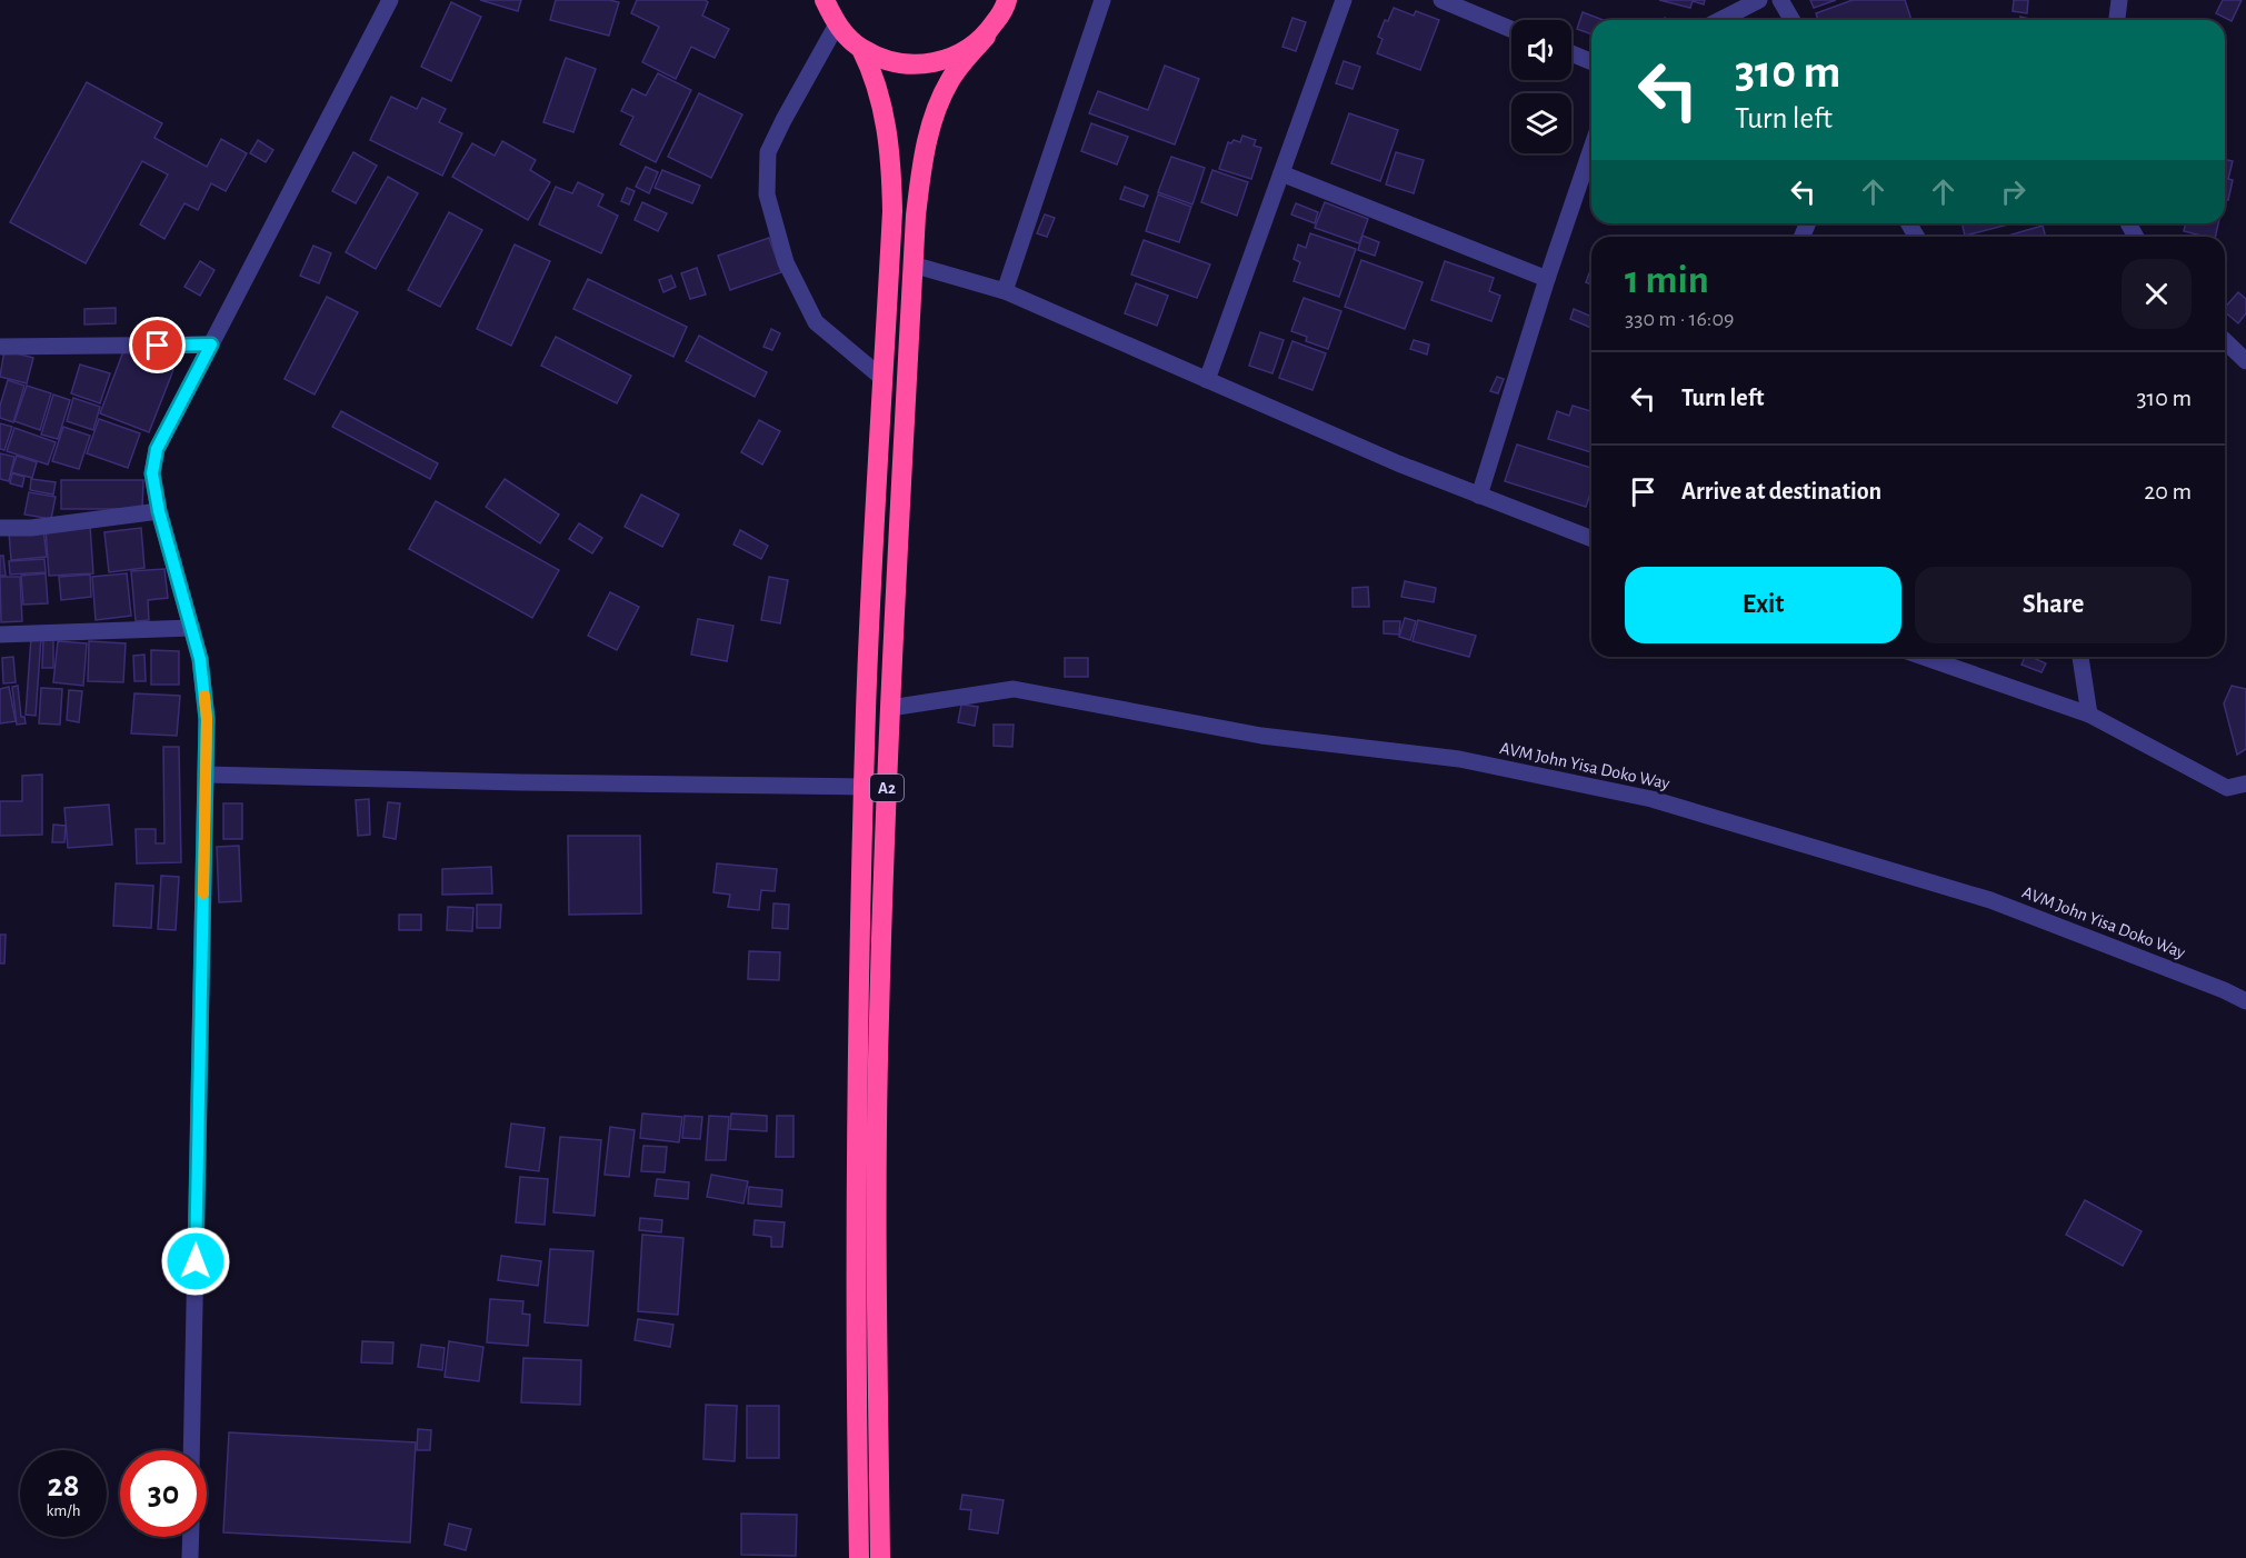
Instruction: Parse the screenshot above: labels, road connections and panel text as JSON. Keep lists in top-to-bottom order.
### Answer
{
  "streets": {
    "highway": ["A2"],
    "street": ["AVM John Yisa Doko Way"]
  },
  "crossings": [
    ["AVM John Yisa Doko Way", "A2"]
  ],
  "page": {
    "turn": ["310 m", "Turn left"],
    "heading": ["1 min", "330 m · 16:09"],
    "list": [
      {
        "name": "Turn left",
        "value": "310 m"
      },
      {
        "name": "Arrive at destination",
        "value": "20 m"
      }
    ],
    "buttons": ["Exit", "Share"],
    "speed": "28 km/h",
    "limit": "30"
  }
}
